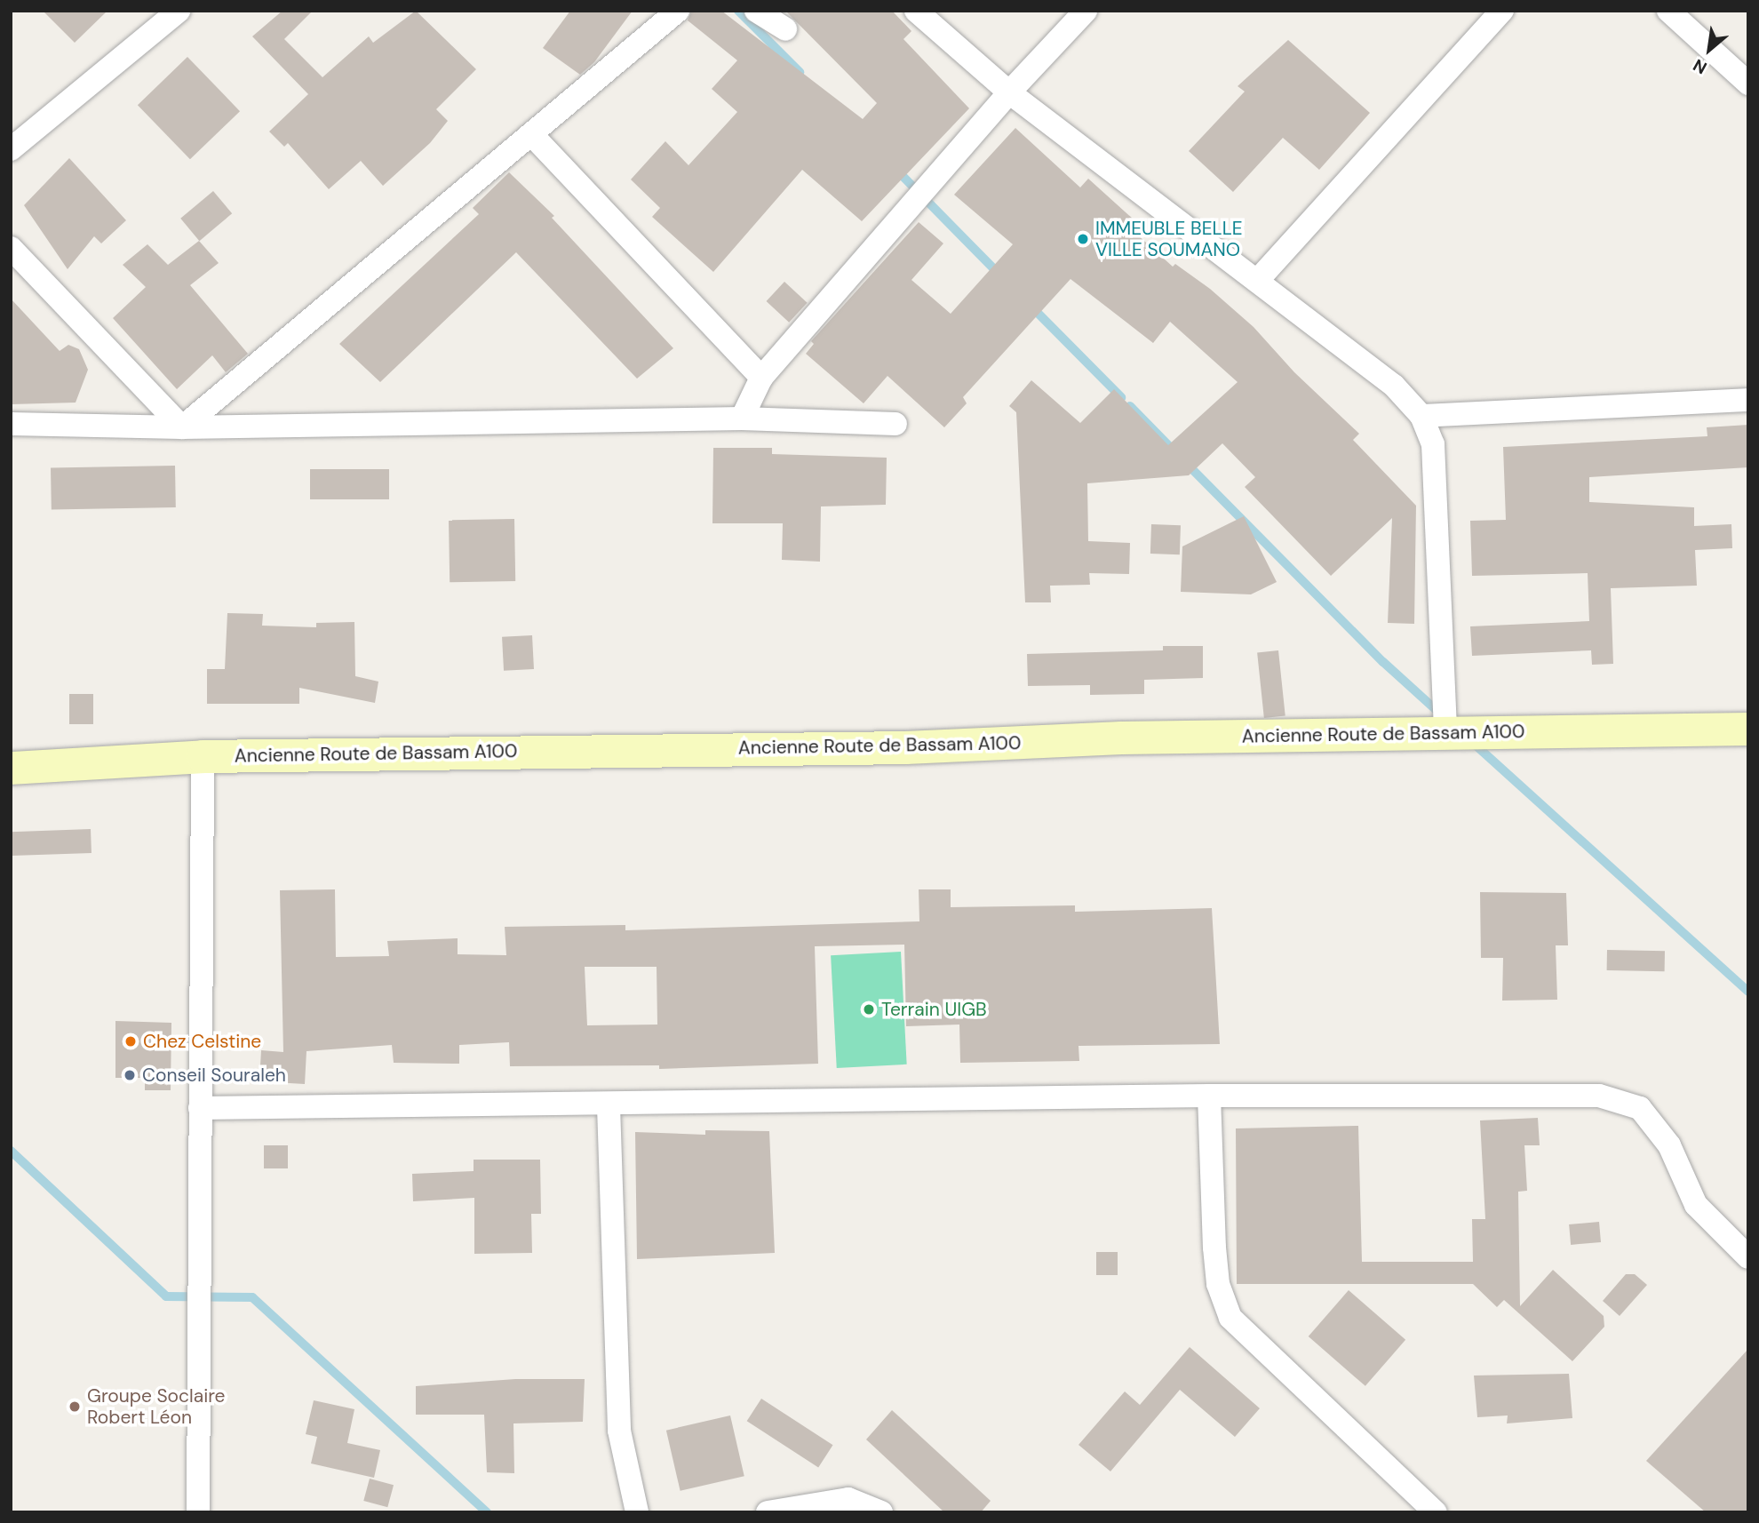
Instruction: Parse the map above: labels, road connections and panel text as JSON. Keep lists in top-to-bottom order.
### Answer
{
  "streets": {
    "main road": ["Ancienne Route de Bassam A100"]
  },
  "places": [
    "IMMEUBLE BELLE VILLE SOUMANO",
    "Terrain UIGB",
    "Chez Celstine",
    "Conseil Souraleh",
    "Groupe Soclaire Robert Léon"
  ],
  "north": "bottom left"
}
